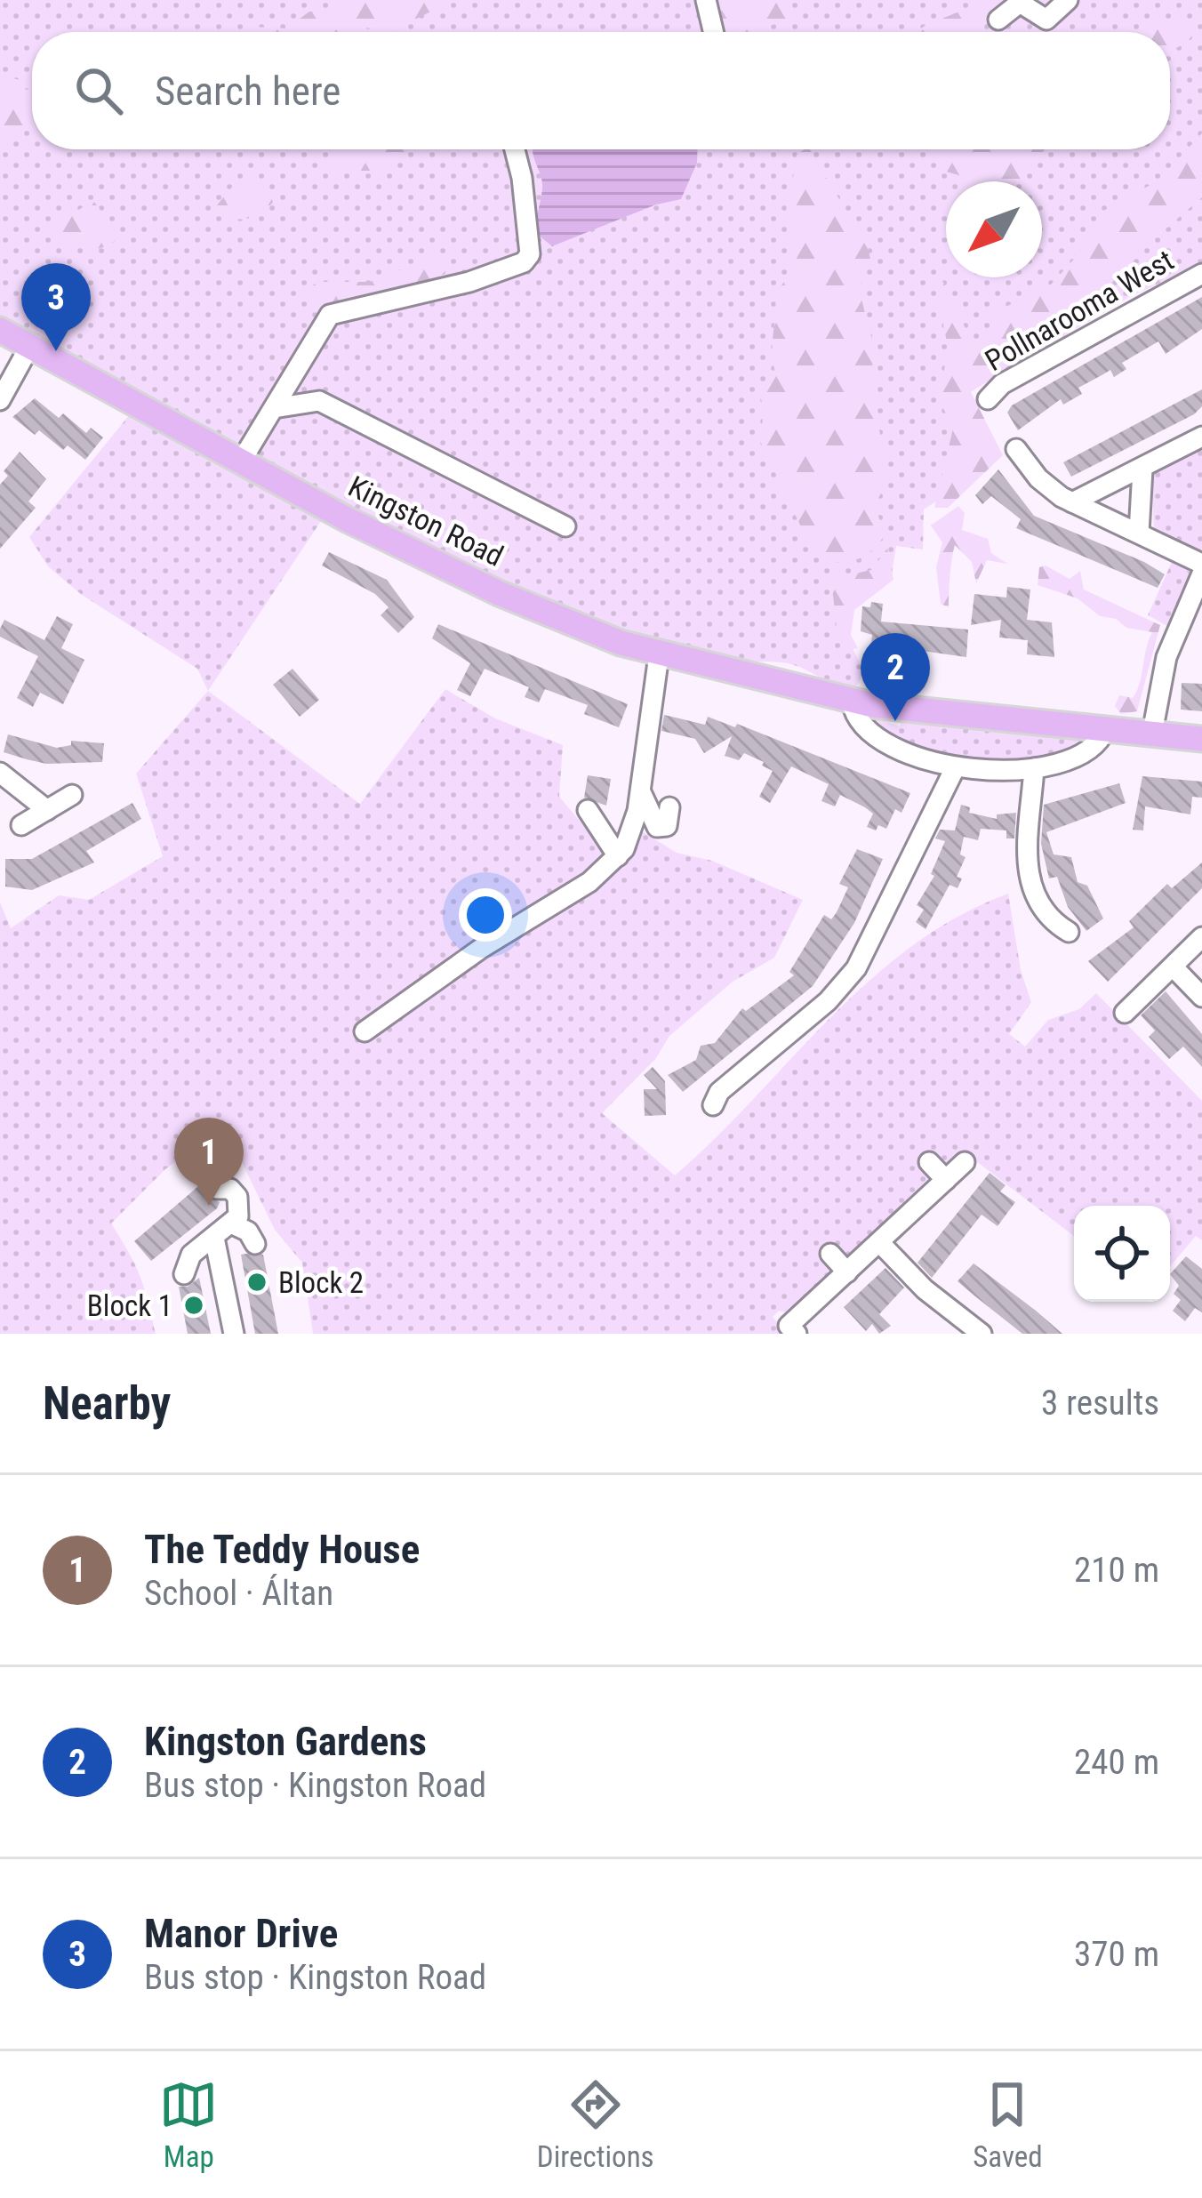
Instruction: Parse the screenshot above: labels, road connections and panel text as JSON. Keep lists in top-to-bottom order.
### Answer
{
  "streets": {
    "main road": ["Kingston Road"],
    "street": ["Pollnarooma West"]
  },
  "places": ["Block 2", "Block 1"],
  "north": "bottom left",
  "page": {
    "search": "Search here",
    "pins": ["3", "2", "1"],
    "heading": ["Nearby", "3 results"],
    "list": [
      {
        "mark": "1",
        "name": "The Teddy House",
        "note": "School · Áltan",
        "value": "210 m"
      },
      {
        "mark": "2",
        "name": "Kingston Gardens",
        "note": "Bus stop · Kingston Road",
        "value": "240 m"
      },
      {
        "mark": "3",
        "name": "Manor Drive",
        "note": "Bus stop · Kingston Road",
        "value": "370 m"
      }
    ],
    "nav": ["Map", "Directions", "Saved"]
  }
}
